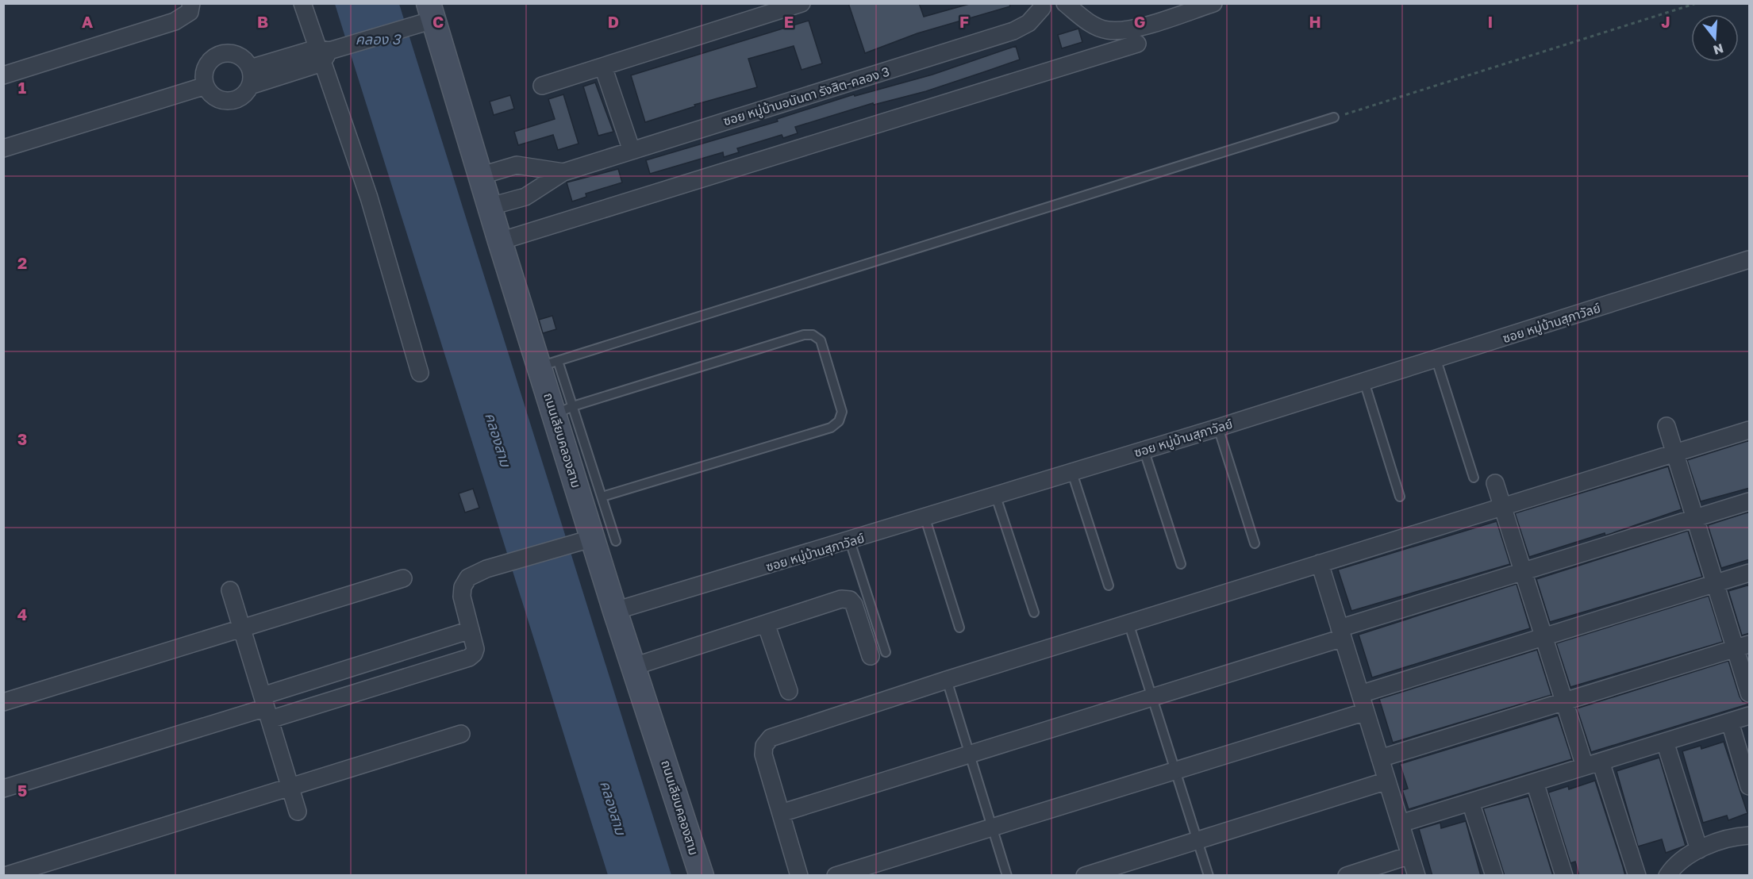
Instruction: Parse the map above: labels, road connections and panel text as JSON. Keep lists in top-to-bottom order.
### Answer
{
  "streets": {
    "main road": ["ถนนเลียบคลองสาม"],
    "street": ["ซอย หมู่บ้านอนันดา รังสิต-คลอง 3", "ซอย หมู่บ้านสุภาวัลย์"]
  },
  "crossings": [
    ["ซอย หมู่บ้านอนันดา รังสิต-คลอง 3", "ถนนเลียบคลองสาม"],
    ["ซอย หมู่บ้านสุภาวัลย์", "ถนนเลียบคลองสาม"]
  ],
  "water": ["คลอง 3", "คลองสาม"],
  "north": "bottom",
  "grid": {
    "columns": [
      "A",
      "B",
      "C",
      "D",
      "E",
      "F",
      "G",
      "H",
      "I",
      "J"
    ],
    "rows": [
      "1",
      "2",
      "3",
      "4",
      "5"
    ]
  }
}
